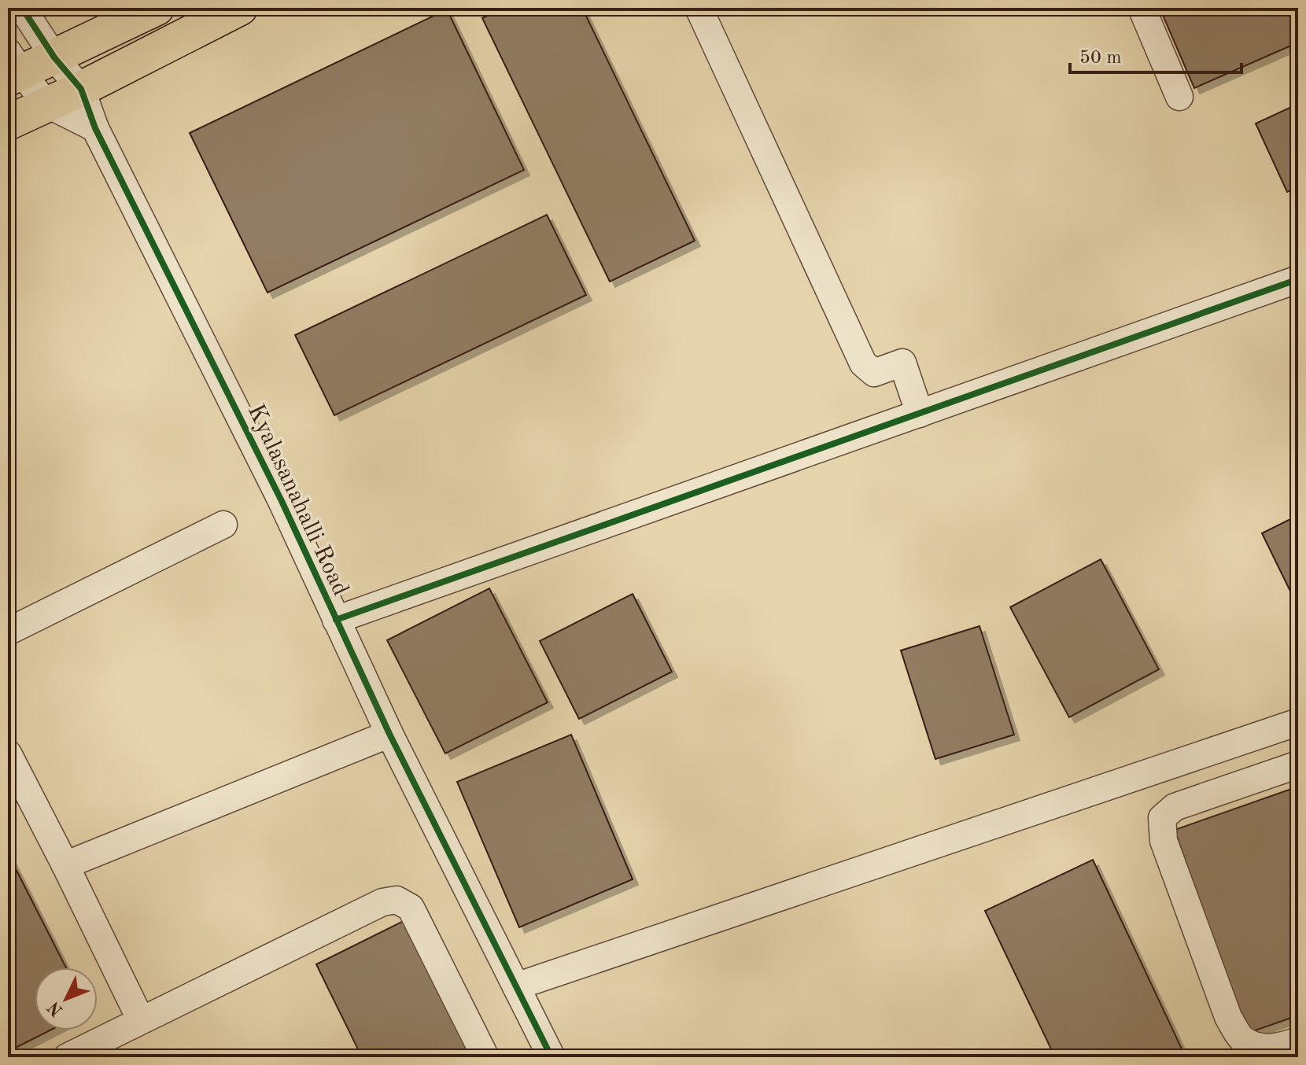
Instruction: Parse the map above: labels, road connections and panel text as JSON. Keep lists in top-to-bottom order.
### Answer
{
  "streets": {
    "street": ["Kyalasanahalli Road"]
  },
  "scale_bar": "50 m",
  "north": "bottom left"
}
